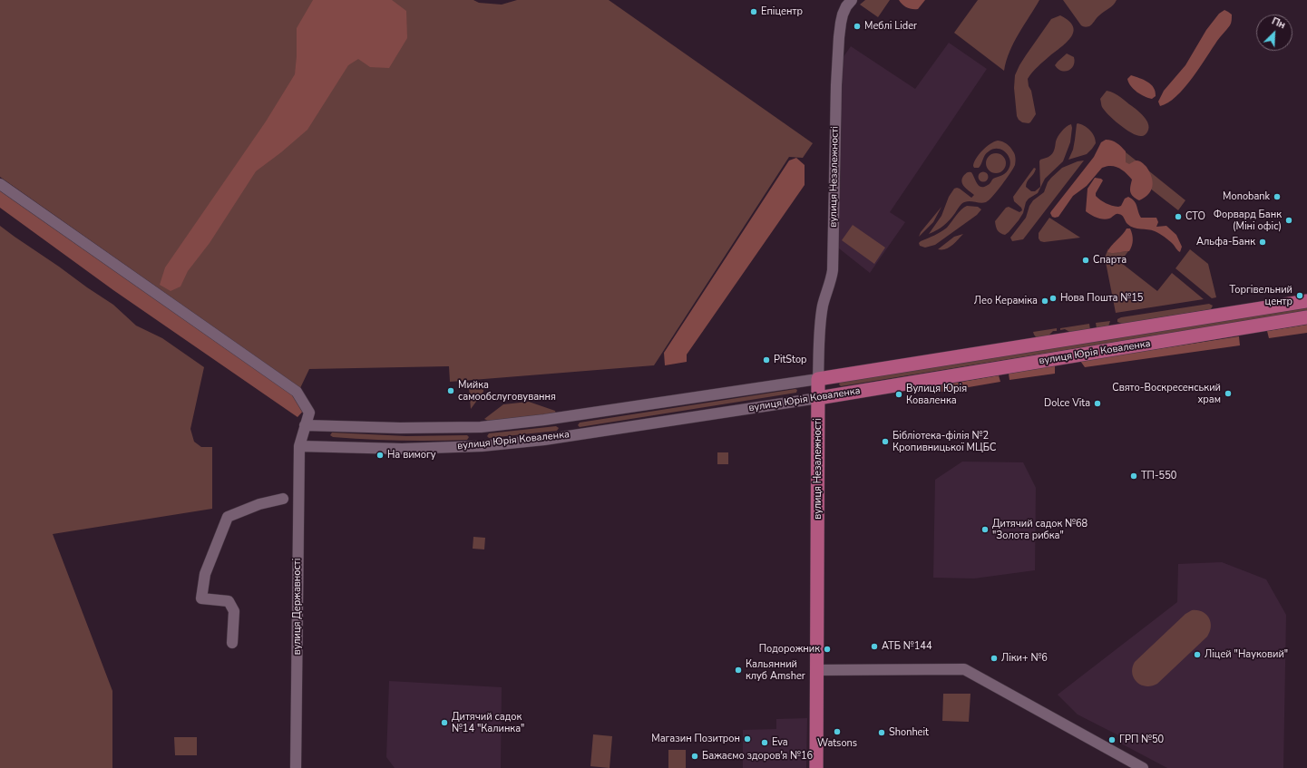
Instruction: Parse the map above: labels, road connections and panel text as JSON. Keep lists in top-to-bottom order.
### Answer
{
  "streets": {
    "main road": ["вулиця Незалежності", "вулиця Юрія Коваленка"],
    "street": ["вулиця Державності"]
  },
  "crossings": [
    ["вулиця Незалежності", "вулиця Юрія Коваленка"],
    ["вулиця Юрія Коваленка", "вулиця Державності"]
  ],
  "places": [
    "Епіцентр",
    "Меблі Lider",
    "Monobank",
    "СТО",
    "Форвард Банк (Міні офіс)",
    "Альфа-Банк",
    "Спарта",
    "Торгівельний центр",
    "Нова Пошта №15",
    "Лео Кераміка",
    "PitStop",
    "Мийка самообслуговування",
    "Свято-Воскресенський храм",
    "Вулиця Юрія Коваленка",
    "Dolce Vita",
    "Бібліотека-філія №2 Кропивницької МЦБС",
    "На вимогу",
    "ТП-550",
    "Дитячий садок №68 \"Золота рибка\"",
    "АТБ №144",
    "Подорожник",
    "Ліцей \"Науковий\"",
    "Ліки+ №6",
    "Кальянний клуб Amsher",
    "Дитячий садок №14 \"Калинка\"",
    "Watsons",
    "Shonheit",
    "Магазин Позитрон",
    "ГРП №50",
    "Eva",
    "Бажаємо здоров'я №16"
  ],
  "north": "top right"
}
